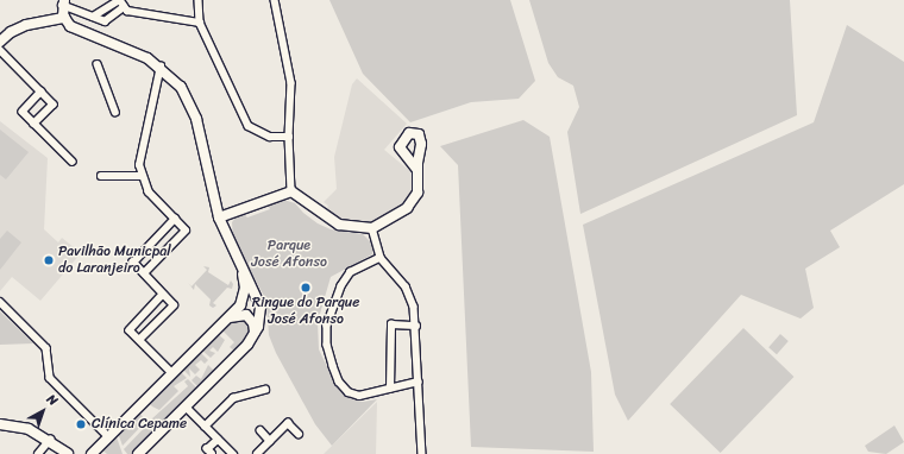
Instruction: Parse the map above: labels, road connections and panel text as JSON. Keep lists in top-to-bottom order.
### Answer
{
  "parks": ["Parque José Afonso"],
  "places": ["Pavilhão Municpal do Laranjeiro", "Ringue do Parque José Afonso", "Clínica Cepame"],
  "north": "top right"
}
